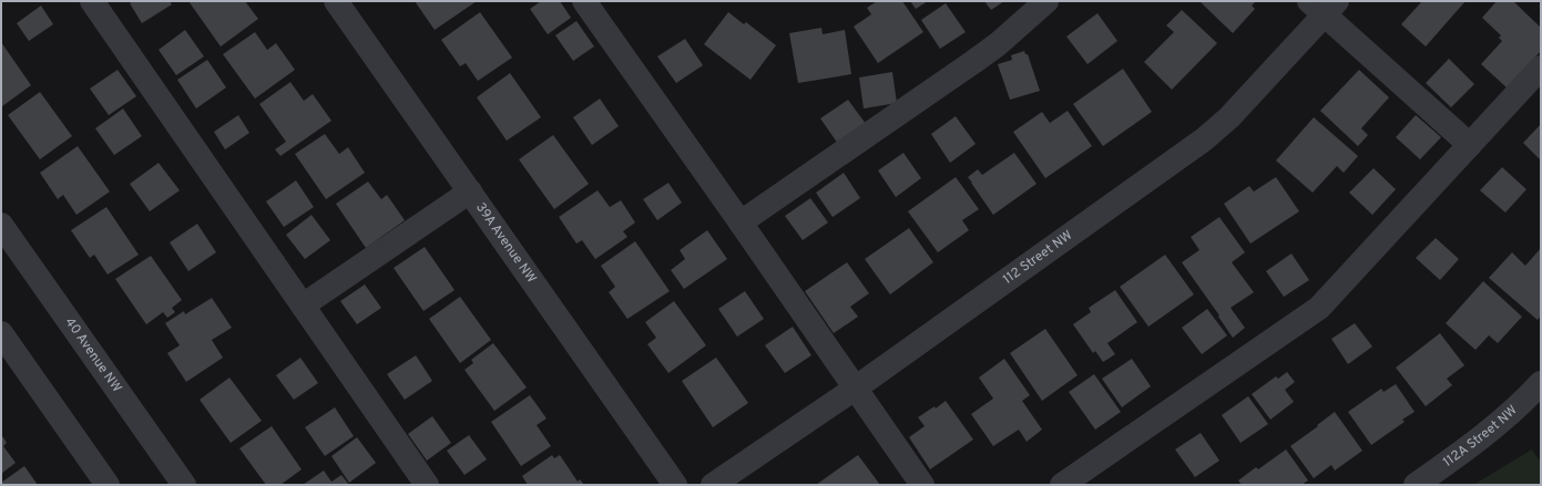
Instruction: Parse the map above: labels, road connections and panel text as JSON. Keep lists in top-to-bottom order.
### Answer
{
  "streets": {
    "street": [
      "39A Avenue NW",
      "112 Street NW",
      "40 Avenue NW",
      "112A Street NW"
    ]
  }
}
